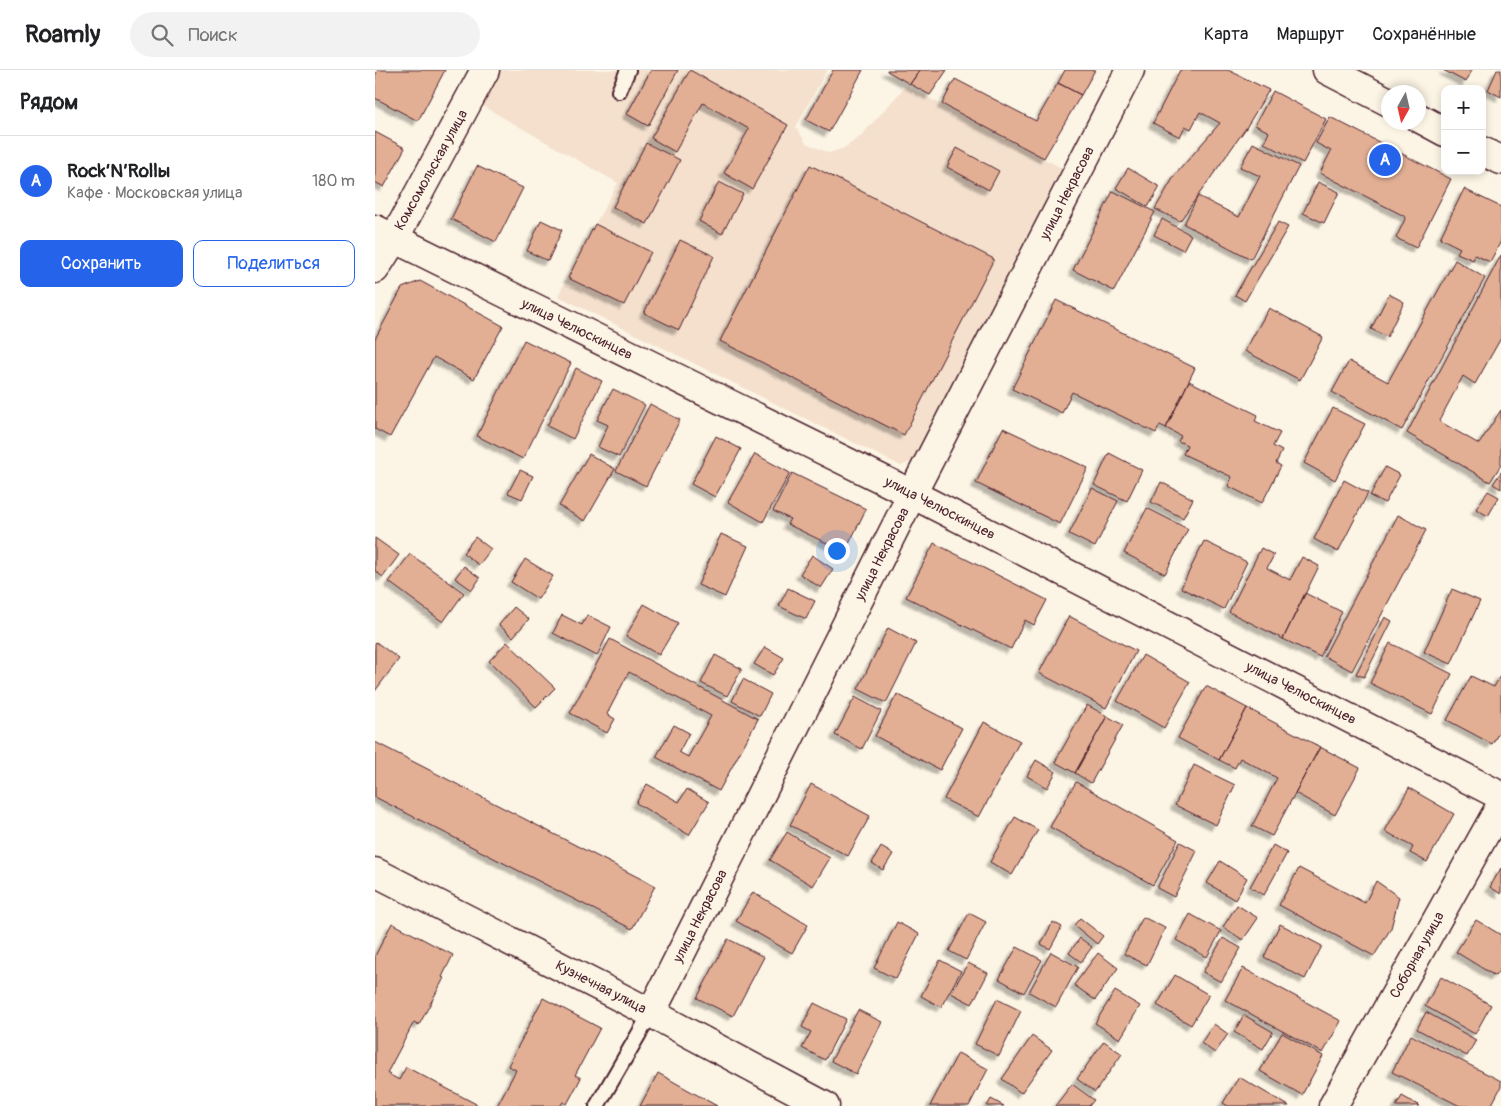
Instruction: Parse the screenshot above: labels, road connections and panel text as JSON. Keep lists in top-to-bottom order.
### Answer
{
  "streets": {
    "street": [
      "Комсомольская улица",
      "улица Некрасова",
      "улица Челюскинцев",
      "Соборная улица",
      "Кузнечная улица"
    ]
  },
  "crossings": [
    ["Комсомольская улица", "улица Челюскинцев"],
    ["улица Некрасова", "улица Челюскинцев"],
    ["улица Некрасова", "Кузнечная улица"]
  ],
  "north": "bottom",
  "page": {
    "header": "Roamly",
    "search": "Поиск",
    "nav": ["Карта", "Маршрут", "Сохранённые"],
    "heading": "Рядом",
    "map_buttons": ["+", "−"],
    "list": [
      {
        "mark": "A",
        "name": "Rock’N’Rollы",
        "note": "Кафе · Московская улица",
        "value": "180 m"
      }
    ],
    "pins": "A",
    "buttons": ["Сохранить", "Поделиться"]
  }
}
